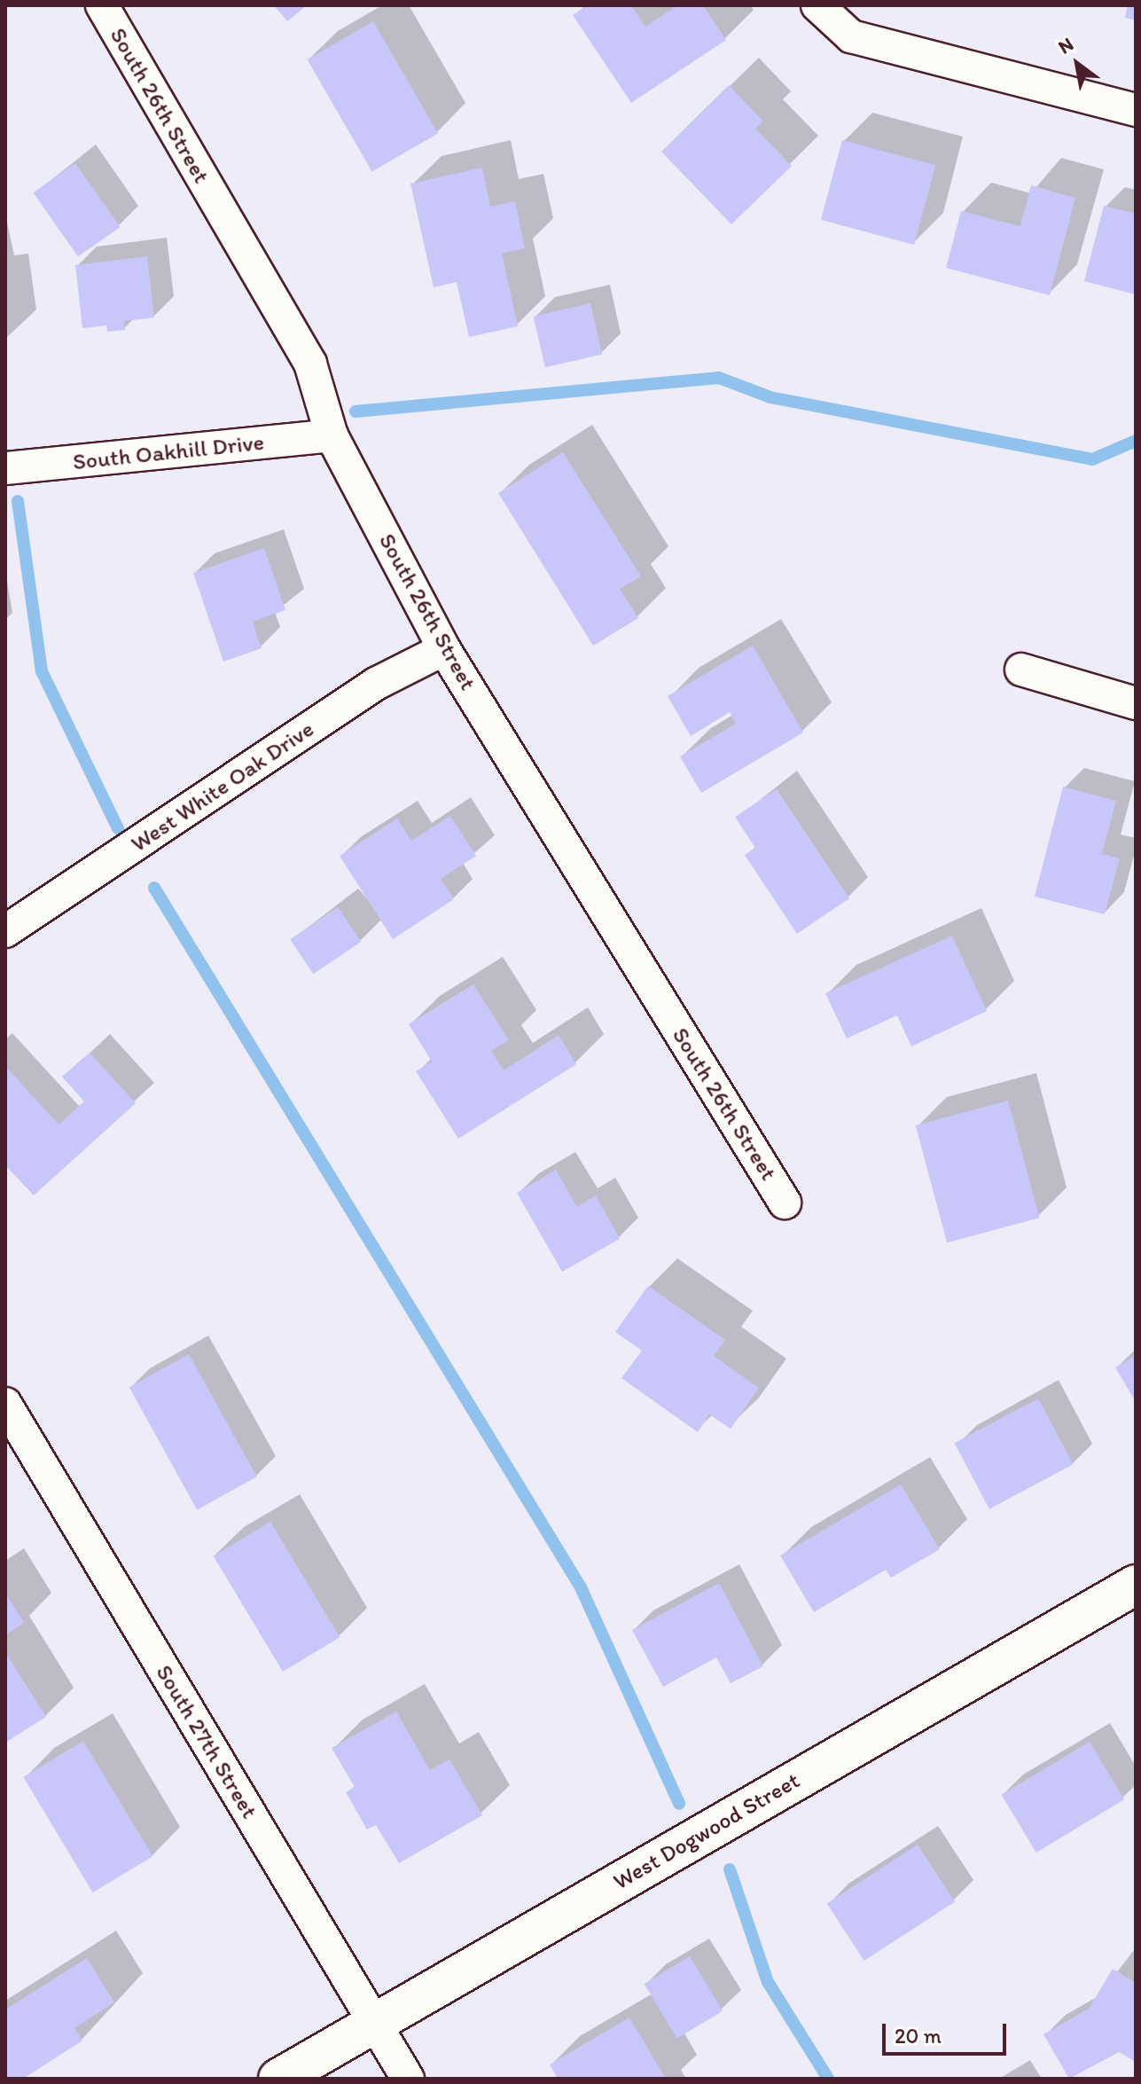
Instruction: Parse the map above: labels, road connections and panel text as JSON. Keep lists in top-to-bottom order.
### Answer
{
  "streets": {
    "street": [
      "South 26th Street",
      "South Oakhill Drive",
      "West White Oak Drive",
      "South 27th Street",
      "West Dogwood Street"
    ]
  },
  "crossings": [
    ["South 26th Street", "South Oakhill Drive"],
    ["South 26th Street", "West White Oak Drive"],
    ["South 27th Street", "West Dogwood Street"]
  ],
  "scale_bar": "20 m",
  "north": "top left"
}
